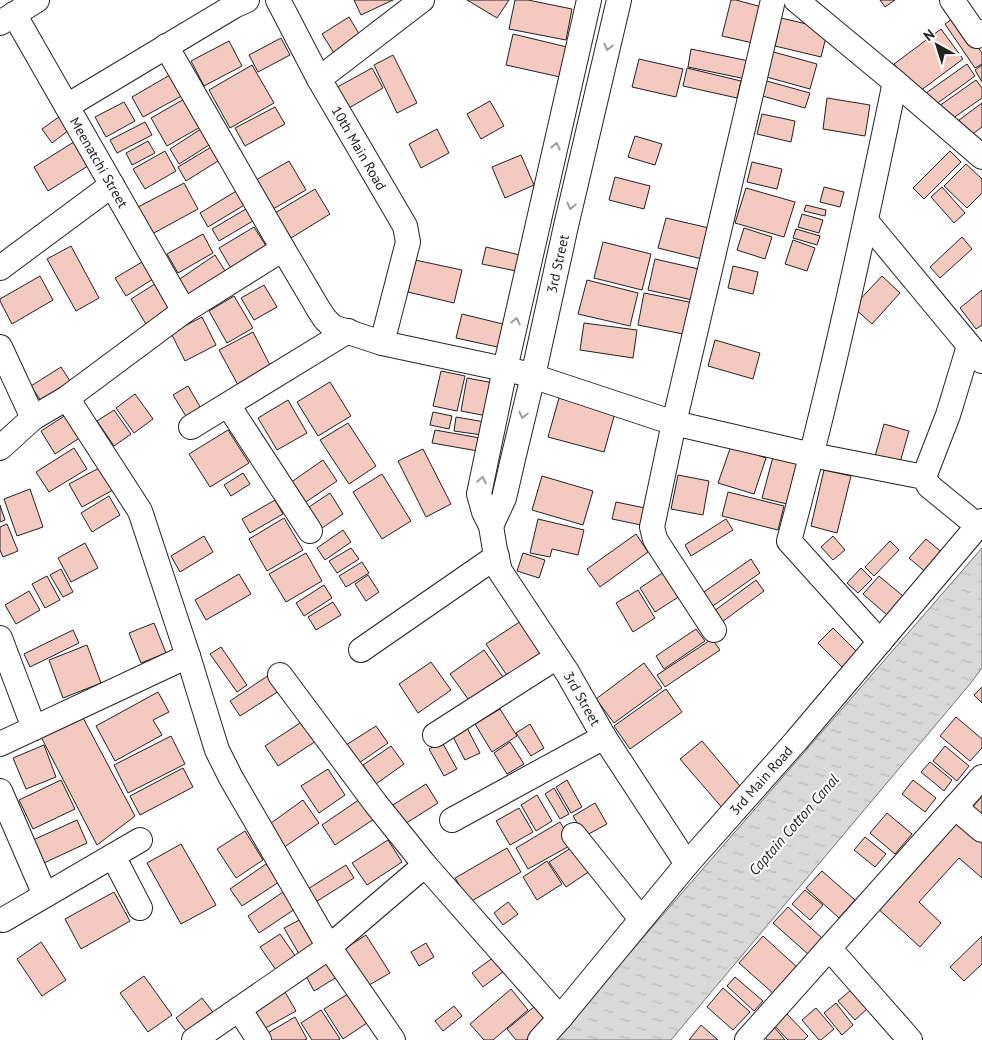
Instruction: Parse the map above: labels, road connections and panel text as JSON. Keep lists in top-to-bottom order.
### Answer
{
  "streets": {
    "street": [
      "10th Main Road",
      "Meenatchi Street",
      "3rd Street",
      "3rd Main Road"
    ]
  },
  "crossings": [
    ["3rd Street", "3rd Main Road"]
  ],
  "water": ["Captain Cotton Canal"],
  "north": "top left"
}
